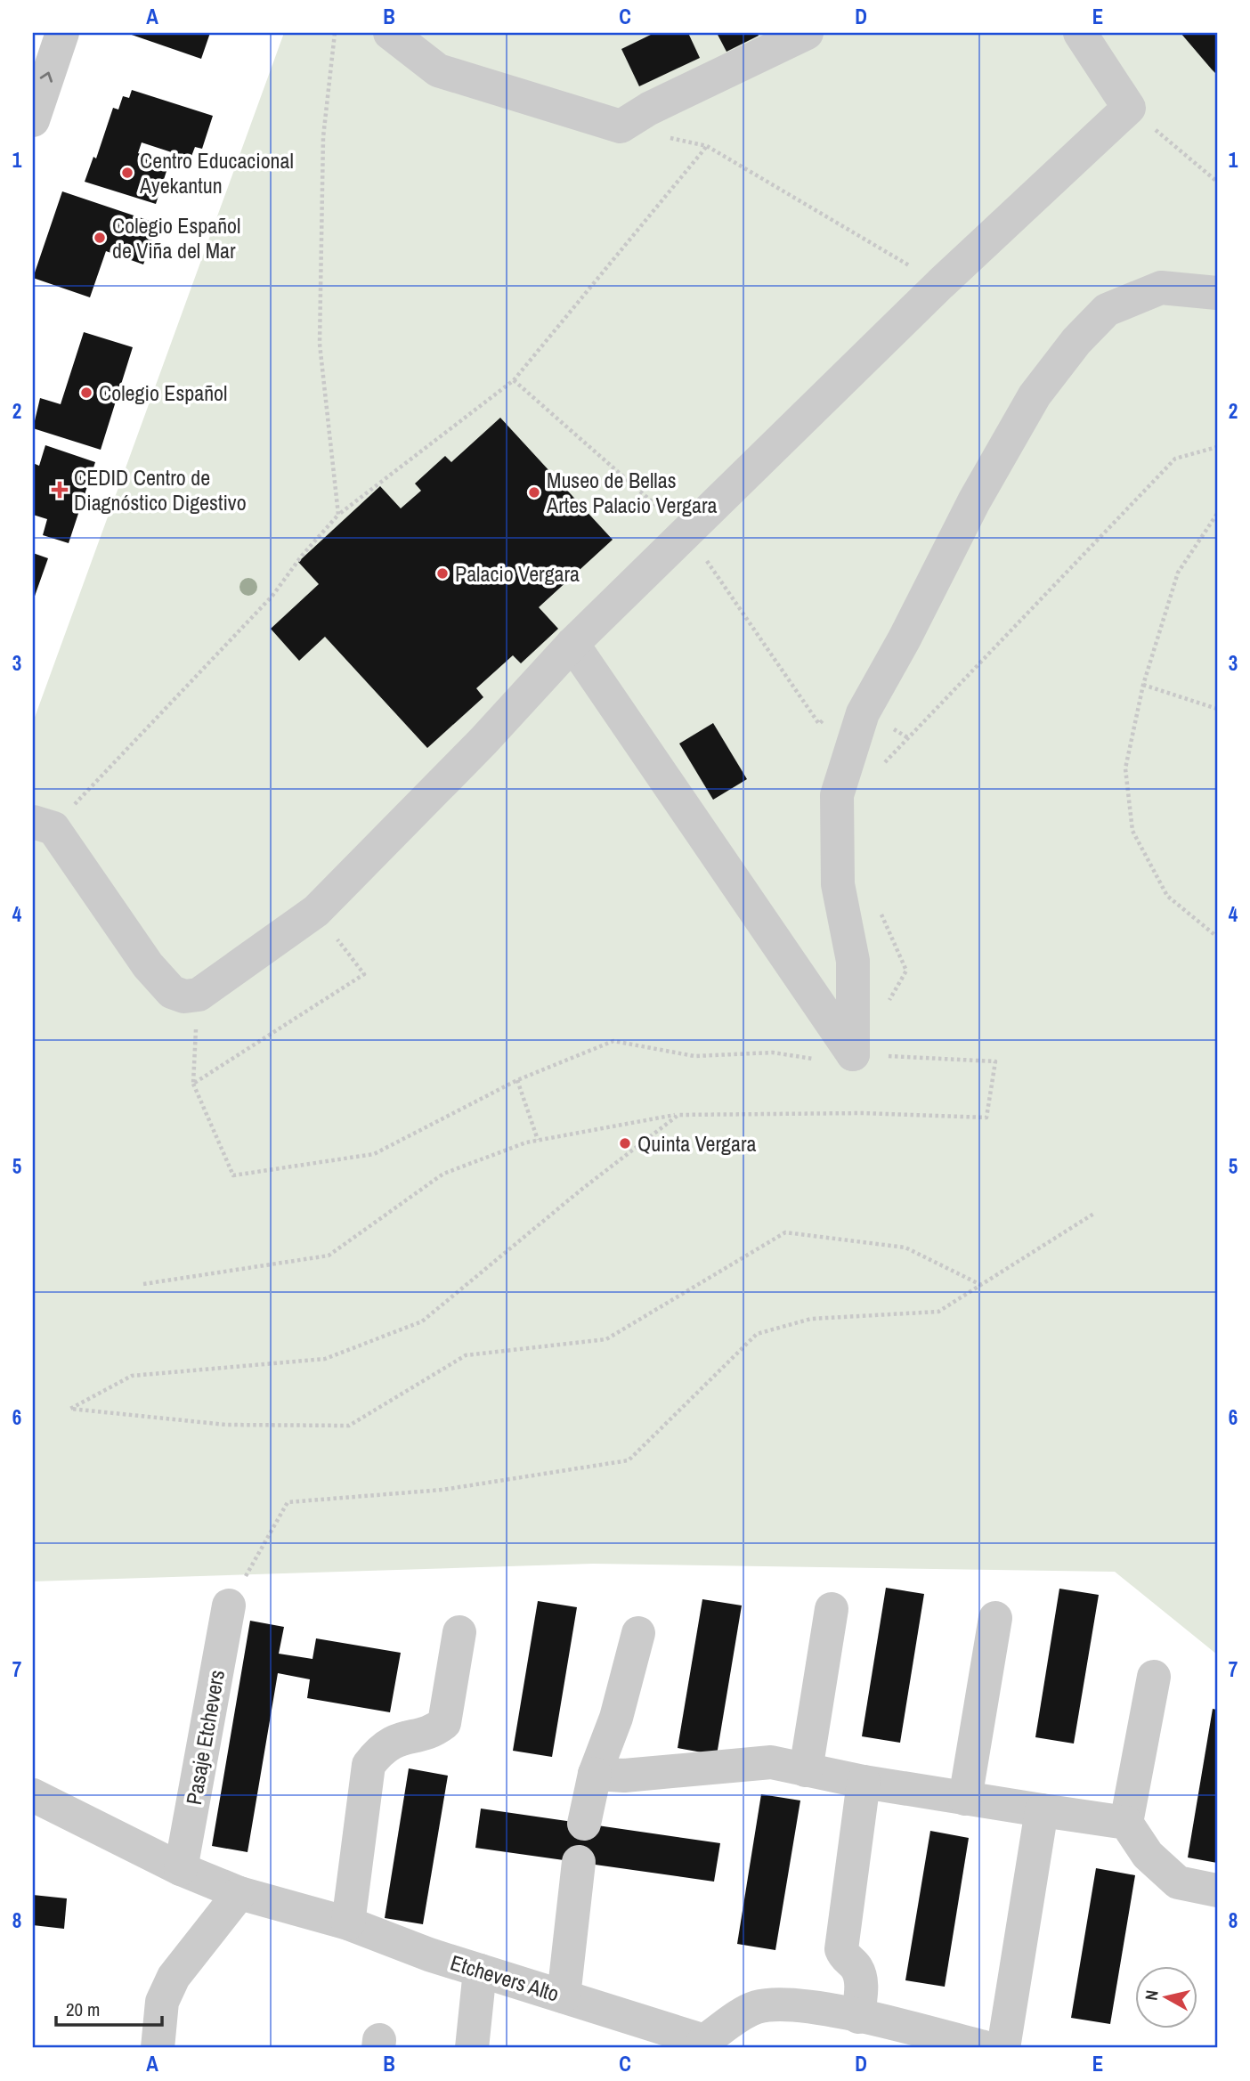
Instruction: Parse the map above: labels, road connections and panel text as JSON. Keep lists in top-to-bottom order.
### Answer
{
  "streets": {
    "street": ["Pasaje Etchevers", "Etchevers Alto"]
  },
  "crossings": [
    ["Pasaje Etchevers", "Etchevers Alto"]
  ],
  "places": {
    "other": [
      "Centro Educacional Ayekantun",
      "Colegio Español de Viña del Mar",
      "Colegio Español",
      "Museo de Bellas Artes Palacio Vergara",
      "Palacio Vergara",
      "Quinta Vergara"
    ],
    "health": ["CEDID Centro de Diagnóstico Digestivo"]
  },
  "scale_bar": "20 m",
  "north": "left",
  "grid": {
    "columns": [
      "A",
      "B",
      "C",
      "D",
      "E"
    ],
    "rows": [
      "1",
      "2",
      "3",
      "4",
      "5",
      "6",
      "7",
      "8"
    ]
  }
}
